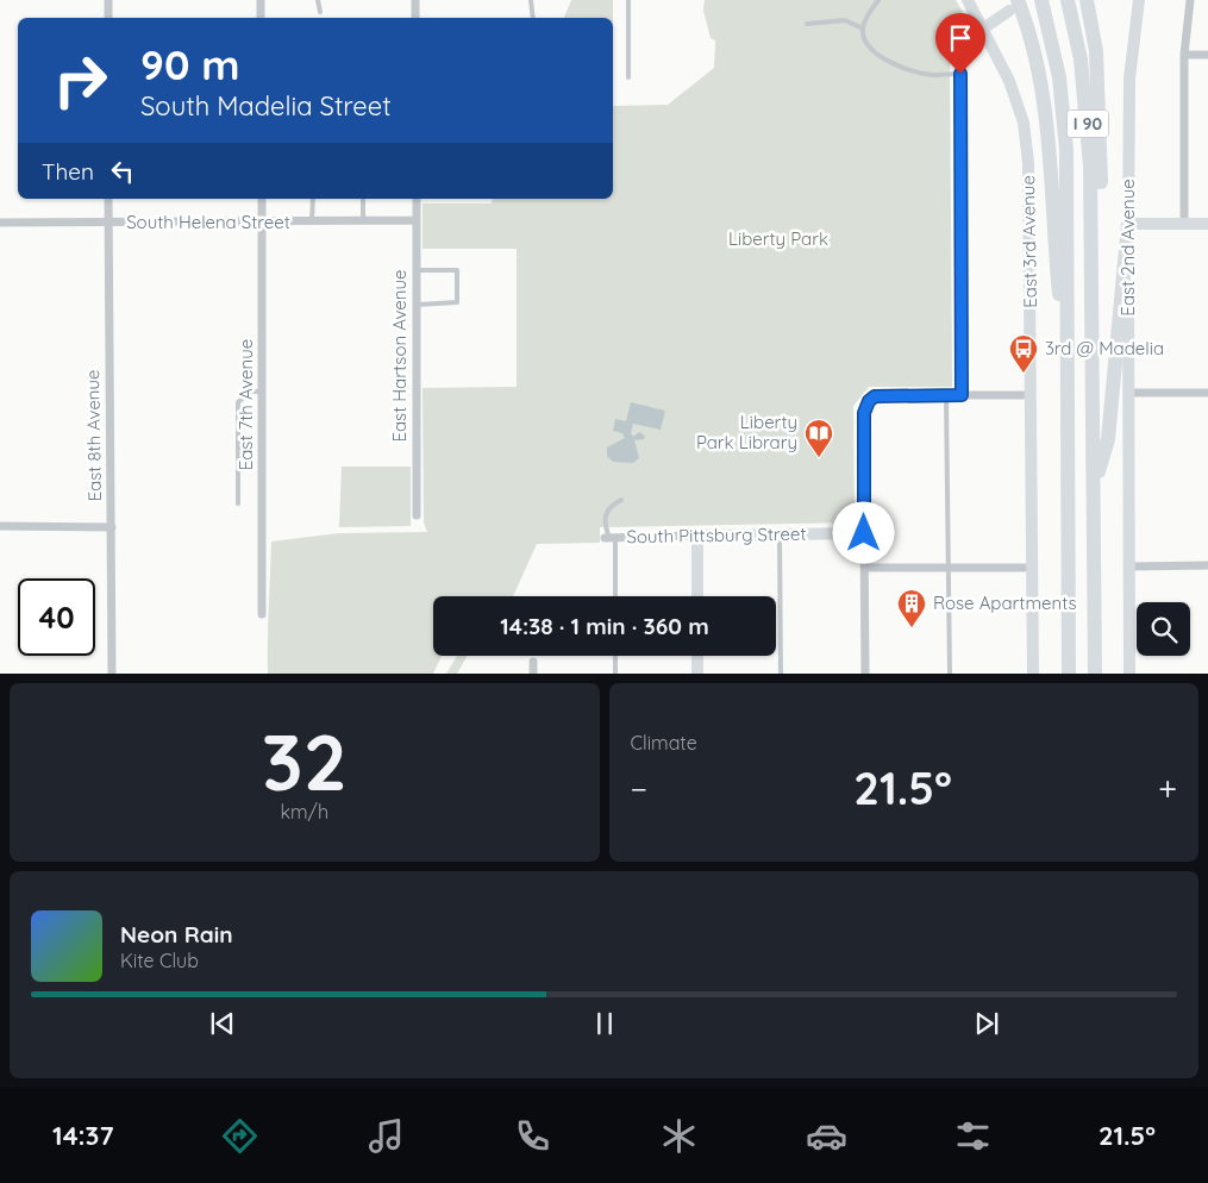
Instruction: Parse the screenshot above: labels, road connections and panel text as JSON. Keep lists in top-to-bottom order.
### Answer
{
  "streets": {
    "highway": ["I 90"],
    "street": [
      "South Helena Street",
      "East 3rd Avenue",
      "East 2nd Avenue",
      "East Hartson Avenue",
      "East 7th Avenue",
      "East 8th Avenue",
      "South Pittsburg Street"
    ]
  },
  "crossings": [
    ["South Helena Street", "East Hartson Avenue"],
    ["South Helena Street", "East 7th Avenue"],
    ["South Helena Street", "East 8th Avenue"]
  ],
  "parks": ["Liberty Park"],
  "places": {
    "bus stop": ["3rd @ Madelia"],
    "library": ["Liberty Park Library"],
    "building": ["Rose Apartments"]
  },
  "page": {
    "turn": ["90 m", "South Madelia Street"],
    "then": "Then",
    "limit": "40",
    "trip": "14:38 · 1 min · 360 m",
    "tile": [
      ["32", "km/h"],
      "Climate"
    ],
    "heat": ["−", "21.5°", "+"],
    "song": ["Neon Rain", "Kite Club"],
    "tabs": ["14:37", "21.5°"]
  }
}
